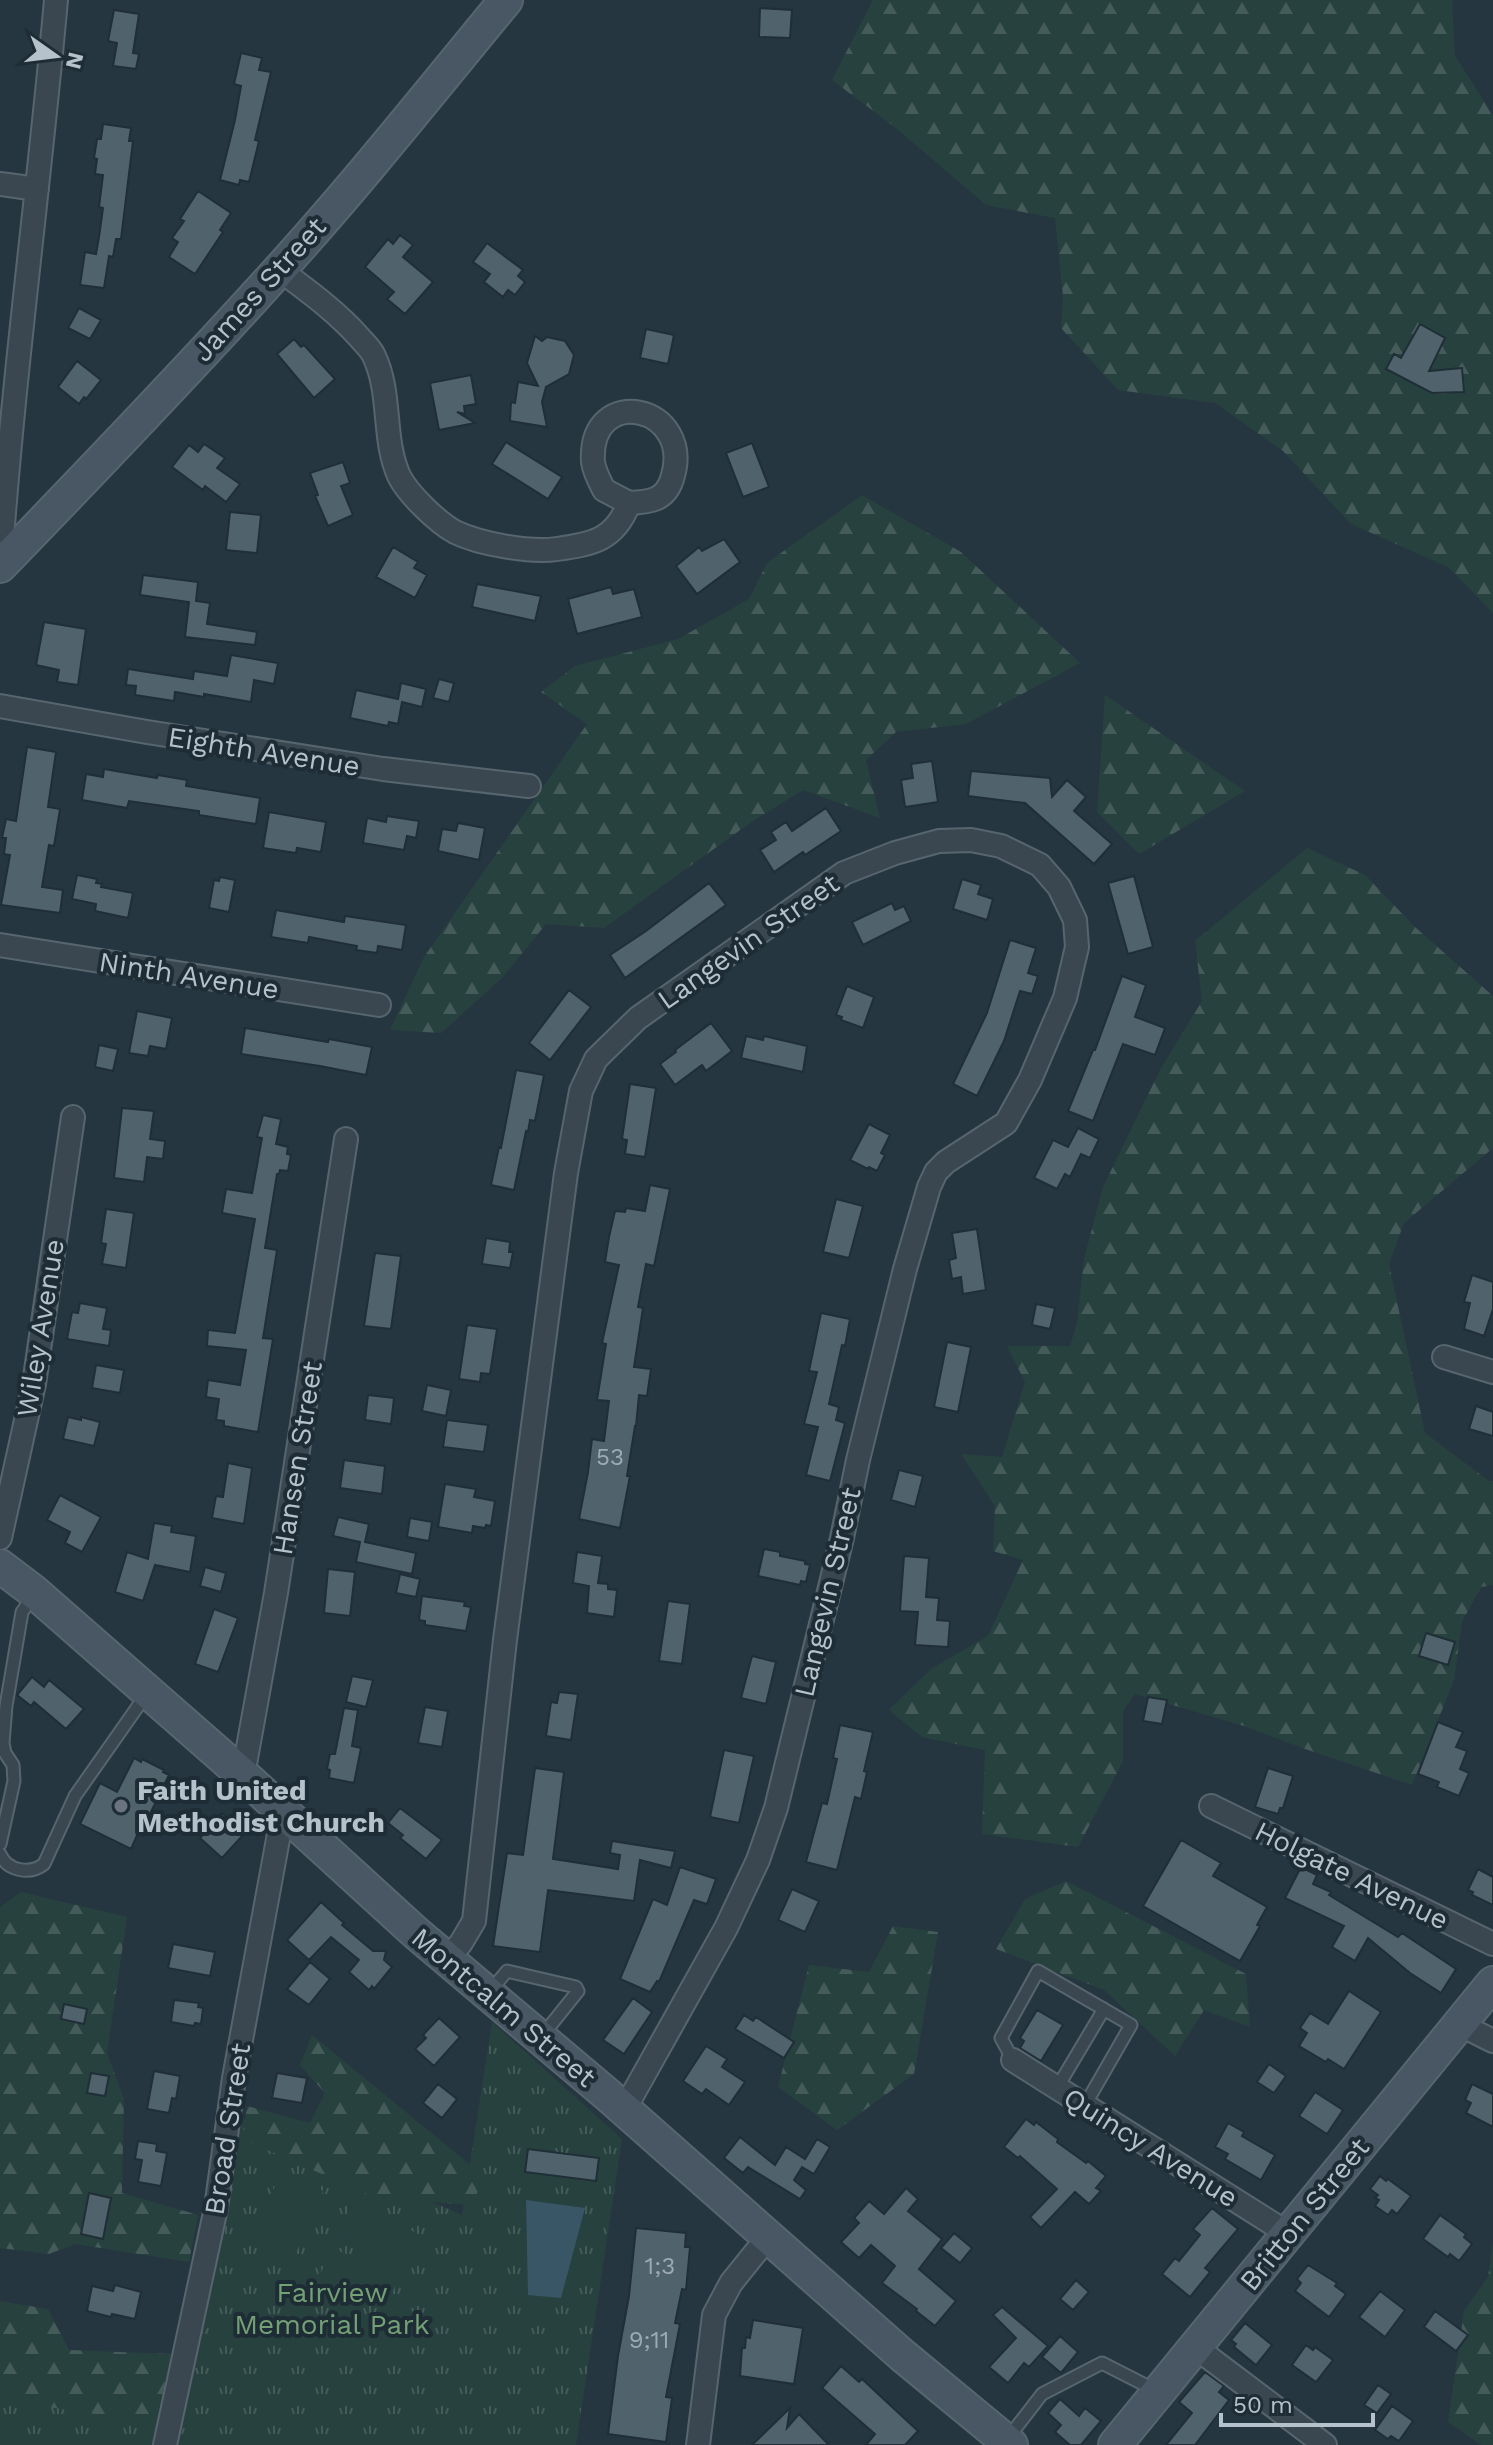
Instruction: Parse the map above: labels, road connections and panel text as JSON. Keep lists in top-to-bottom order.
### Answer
{
  "streets": {
    "main road": ["James Street", "Montcalm Street", "Britton Street"],
    "street": [
      "Eighth Avenue",
      "Langevin Street",
      "Ninth Avenue",
      "Wiley Avenue",
      "Hansen Street",
      "Holgate Avenue",
      "Broad Street",
      "Quincy Avenue"
    ]
  },
  "crossings": [
    ["Langevin Street", "Montcalm Street"],
    ["Hansen Street", "Montcalm Street"],
    ["Montcalm Street", "Broad Street"],
    ["Quincy Avenue", "Britton Street"]
  ],
  "parks": ["Fairview Memorial Park"],
  "places": ["Faith United Methodist Church"],
  "house_numbers": ["53", "1;3", "9;11"],
  "scale_bar": "50 m",
  "north": "right"
}
